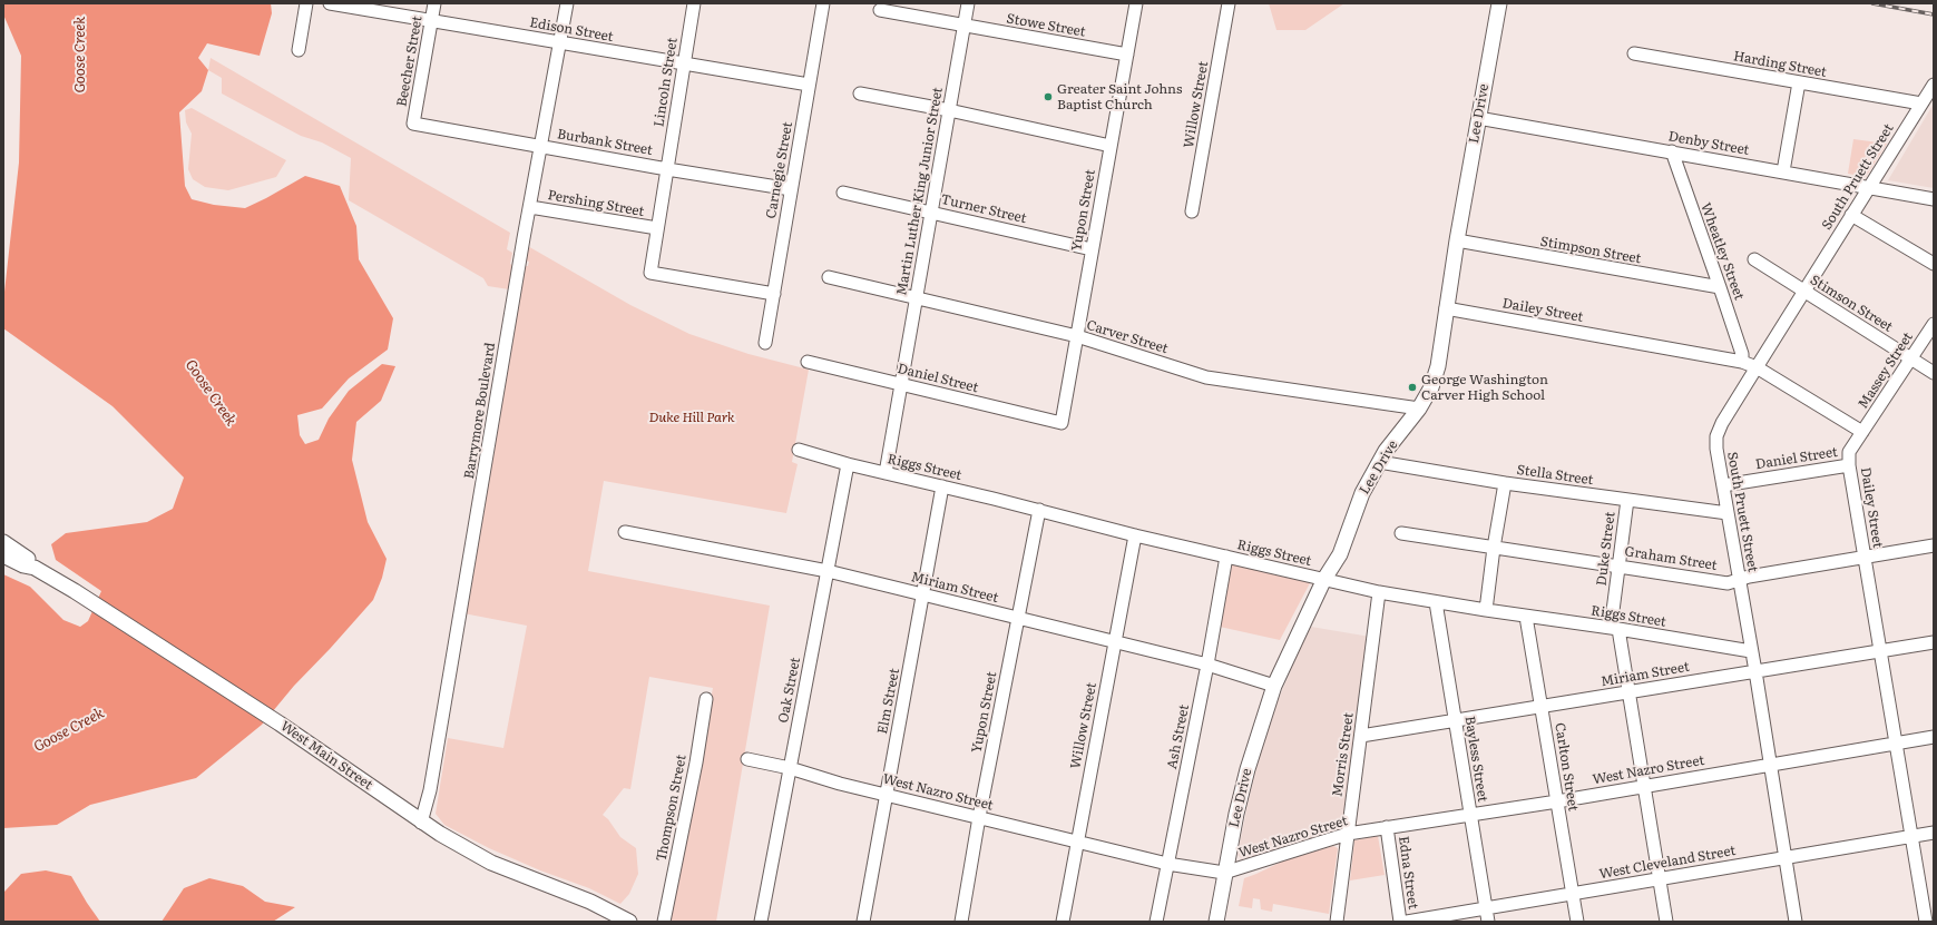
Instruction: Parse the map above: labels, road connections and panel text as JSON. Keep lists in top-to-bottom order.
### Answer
{
  "streets": {
    "main road": ["Lee Drive", "West Main Street"],
    "street": [
      "Stowe Street",
      "Edison Street",
      "Beecher Street",
      "Harding Street",
      "Lincoln Street",
      "Willow Street",
      "Burbank Street",
      "Denby Street",
      "Carnegie Street",
      "South Pruett Street",
      "Martin Luther King Junior Street",
      "Pershing Street",
      "Turner Street",
      "Yupon Street",
      "Stimpson Street",
      "Wheatley Street",
      "Stimson Street",
      "Dailey Street",
      "Carver Street",
      "Massey Street",
      "Daniel Street",
      "Barrymore Boulevard",
      "Riggs Street",
      "Stella Street",
      "Duke Street",
      "Graham Street",
      "Miriam Street",
      "Oak Street",
      "Elm Street",
      "Ash Street",
      "Morris Street",
      "Bayless Street",
      "Carlton Street",
      "West Nazro Street",
      "Thompson Street",
      "West Cleveland Street",
      "Edna Street"
    ]
  },
  "crossings": [
    ["Stowe Street", "Martin Luther King Junior Street"],
    ["Stowe Street", "Yupon Street"],
    ["Edison Street", "Beecher Street"],
    ["Edison Street", "Lincoln Street"],
    ["Edison Street", "Carnegie Street"],
    ["Edison Street", "Barrymore Boulevard"],
    ["Beecher Street", "Burbank Street"],
    ["Harding Street", "South Pruett Street"],
    ["Lincoln Street", "Burbank Street"],
    ["Lincoln Street", "Carnegie Street"],
    ["Lincoln Street", "Pershing Street"],
    ["Willow Street", "Riggs Street"],
    ["Willow Street", "Miriam Street"],
    ["Willow Street", "West Nazro Street"],
    ["Lee Drive", "Denby Street"],
    ["Lee Drive", "Stimpson Street"],
    ["Lee Drive", "Dailey Street"],
    ["Lee Drive", "Carver Street"],
    ["Lee Drive", "Riggs Street"],
    ["Lee Drive", "Stella Street"],
    ["Lee Drive", "Miriam Street"],
    ["Lee Drive", "West Nazro Street"],
    ["Burbank Street", "Carnegie Street"],
    ["Burbank Street", "Barrymore Boulevard"],
    ["Denby Street", "South Pruett Street"],
    ["Denby Street", "Wheatley Street"],
    ["South Pruett Street", "Stimson Street"],
    ["South Pruett Street", "Dailey Street"],
    ["South Pruett Street", "Daniel Street"],
    ["South Pruett Street", "Riggs Street"],
    ["South Pruett Street", "Stella Street"],
    ["South Pruett Street", "Graham Street"],
    ["South Pruett Street", "Miriam Street"],
    ["South Pruett Street", "West Nazro Street"],
    ["South Pruett Street", "West Cleveland Street"],
    ["Martin Luther King Junior Street", "Turner Street"],
    ["Martin Luther King Junior Street", "Carver Street"],
    ["Martin Luther King Junior Street", "Daniel Street"],
    ["Martin Luther King Junior Street", "Riggs Street"],
    ["Pershing Street", "Barrymore Boulevard"],
    ["Turner Street", "Yupon Street"],
    ["Yupon Street", "Carver Street"],
    ["Yupon Street", "Daniel Street"],
    ["Yupon Street", "Riggs Street"],
    ["Yupon Street", "Miriam Street"],
    ["Yupon Street", "West Nazro Street"],
    ["Stimpson Street", "Wheatley Street"],
    ["Wheatley Street", "Dailey Street"],
    ["Stimson Street", "Massey Street"],
    ["Dailey Street", "Massey Street"],
    ["Dailey Street", "Daniel Street"],
    ["Dailey Street", "Graham Street"],
    ["Dailey Street", "Miriam Street"],
    ["Dailey Street", "West Nazro Street"],
    ["Dailey Street", "West Cleveland Street"],
    ["Barrymore Boulevard", "West Main Street"],
    ["Riggs Street", "Duke Street"],
    ["Riggs Street", "Oak Street"],
    ["Riggs Street", "Elm Street"],
    ["Riggs Street", "Ash Street"],
    ["Riggs Street", "Morris Street"],
    ["Riggs Street", "Bayless Street"],
    ["Riggs Street", "Carlton Street"],
    ["Stella Street", "Duke Street"],
    ["Duke Street", "Graham Street"],
    ["Duke Street", "Miriam Street"],
    ["Duke Street", "West Nazro Street"],
    ["Duke Street", "West Cleveland Street"],
    ["Miriam Street", "Oak Street"],
    ["Miriam Street", "Elm Street"],
    ["Miriam Street", "Ash Street"],
    ["Miriam Street", "Morris Street"],
    ["Miriam Street", "Bayless Street"],
    ["Miriam Street", "Carlton Street"],
    ["Oak Street", "West Nazro Street"],
    ["Elm Street", "West Nazro Street"],
    ["Ash Street", "West Nazro Street"],
    ["Morris Street", "West Nazro Street"],
    ["Bayless Street", "West Nazro Street"],
    ["Bayless Street", "West Cleveland Street"],
    ["Carlton Street", "West Nazro Street"],
    ["Carlton Street", "West Cleveland Street"],
    ["West Nazro Street", "Edna Street"]
  ],
  "water": ["Goose Creek"],
  "parks": ["Duke Hill Park"],
  "places": ["Greater Saint Johns Baptist Church", "George Washington Carver High School"]
}
